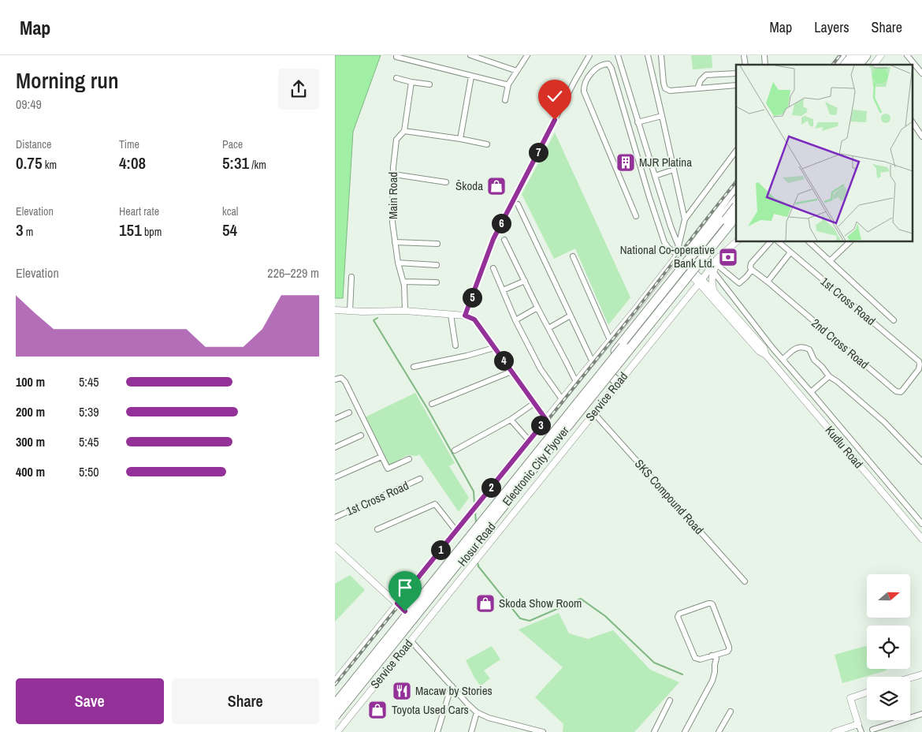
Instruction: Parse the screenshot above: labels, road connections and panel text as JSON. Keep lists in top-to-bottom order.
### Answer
{
  "streets": {
    "highway": ["Electronic City Flyover", "Hosur Road"],
    "street": [
      "Main Road",
      "1st Cross Road",
      "2nd Cross Road",
      "Service Road",
      "Kudlu Road",
      "SKS Compound Road"
    ]
  },
  "crossings": [
    ["1st Cross Road", "2nd Cross Road"],
    ["Service Road", "SKS Compound Road"],
    ["Service Road", "Hosur Road"],
    ["Kudlu Road", "Hosur Road"]
  ],
  "places": {
    "building": ["MJR Platina"],
    "shop": ["Škoda", "Skoda Show Room", "Toyota Used Cars"],
    "bank": ["National Co-operative Bank Ltd."],
    "restaurant": ["Macaw by Stories"]
  },
  "north": "right",
  "page": {
    "header": "Map",
    "nav": ["Map", "Layers", "Share"],
    "heading": ["Morning run", "09:49"],
    "stats": [
      ["Distance", "0.75 km"],
      ["Time", "4:08"],
      ["Pace", "5:31 /km"],
      ["Elevation", "3 m"],
      ["Heart rate", "151 bpm"],
      ["kcal", "54"]
    ],
    "pins": [
      "7",
      "6",
      "5",
      "4",
      "3",
      "2",
      "1"
    ],
    "chart": ["Elevation", "226–229 m"],
    "list": [
      {
        "name": "100 m",
        "note": "5:45"
      },
      {
        "name": "200 m",
        "note": "5:39"
      },
      {
        "name": "300 m",
        "note": "5:45"
      },
      {
        "name": "400 m",
        "note": "5:50"
      }
    ],
    "buttons": ["Save", "Share"]
  }
}
